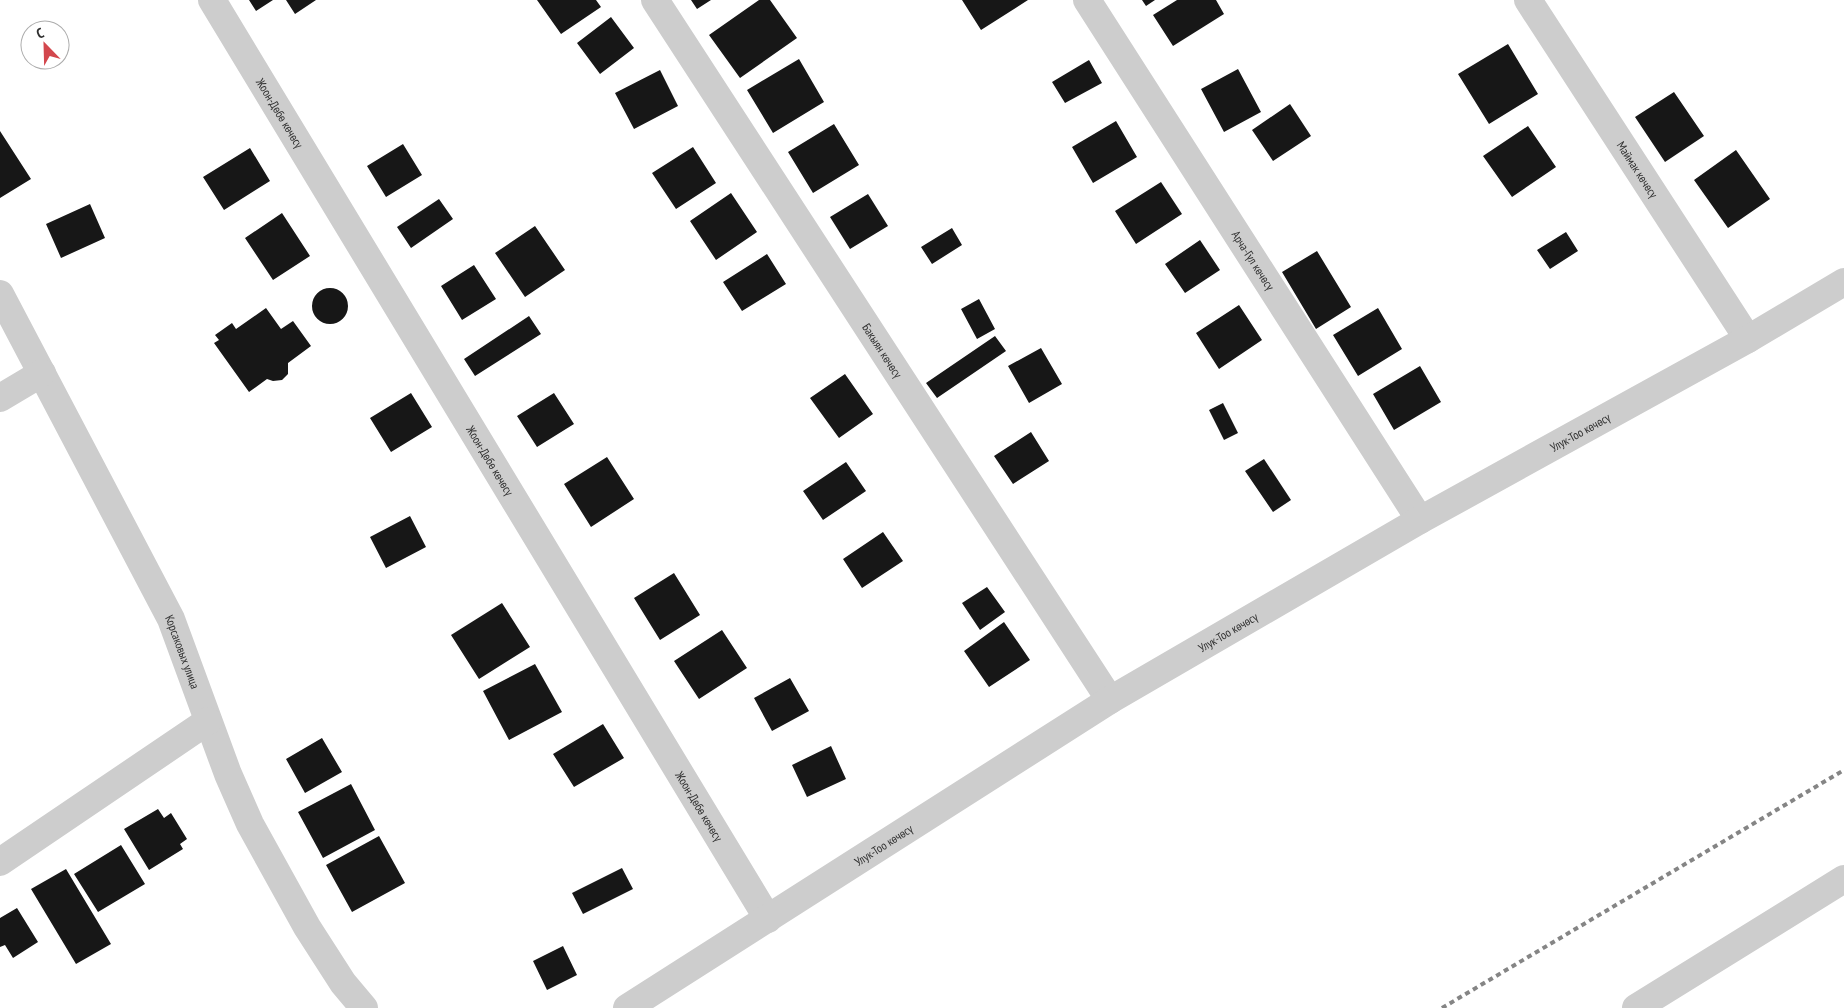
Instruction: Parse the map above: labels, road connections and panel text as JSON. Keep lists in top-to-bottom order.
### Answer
{
  "streets": {
    "street": [
      "Жоон-Дөбө көчөсү",
      "Маймак көчөсү",
      "Арча-Гүл көчөсү",
      "Бакыян көчөсү",
      "Улук-Тоо көчөсү",
      "Корсаковых улица"
    ]
  },
  "crossings": [
    ["Жоон-Дөбө көчөсү", "Улук-Тоо көчөсү"],
    ["Маймак көчөсү", "Улук-Тоо көчөсү"],
    ["Арча-Гүл көчөсү", "Улук-Тоо көчөсү"],
    ["Бакыян көчөсү", "Улук-Тоо көчөсү"]
  ],
  "north": "top left"
}
